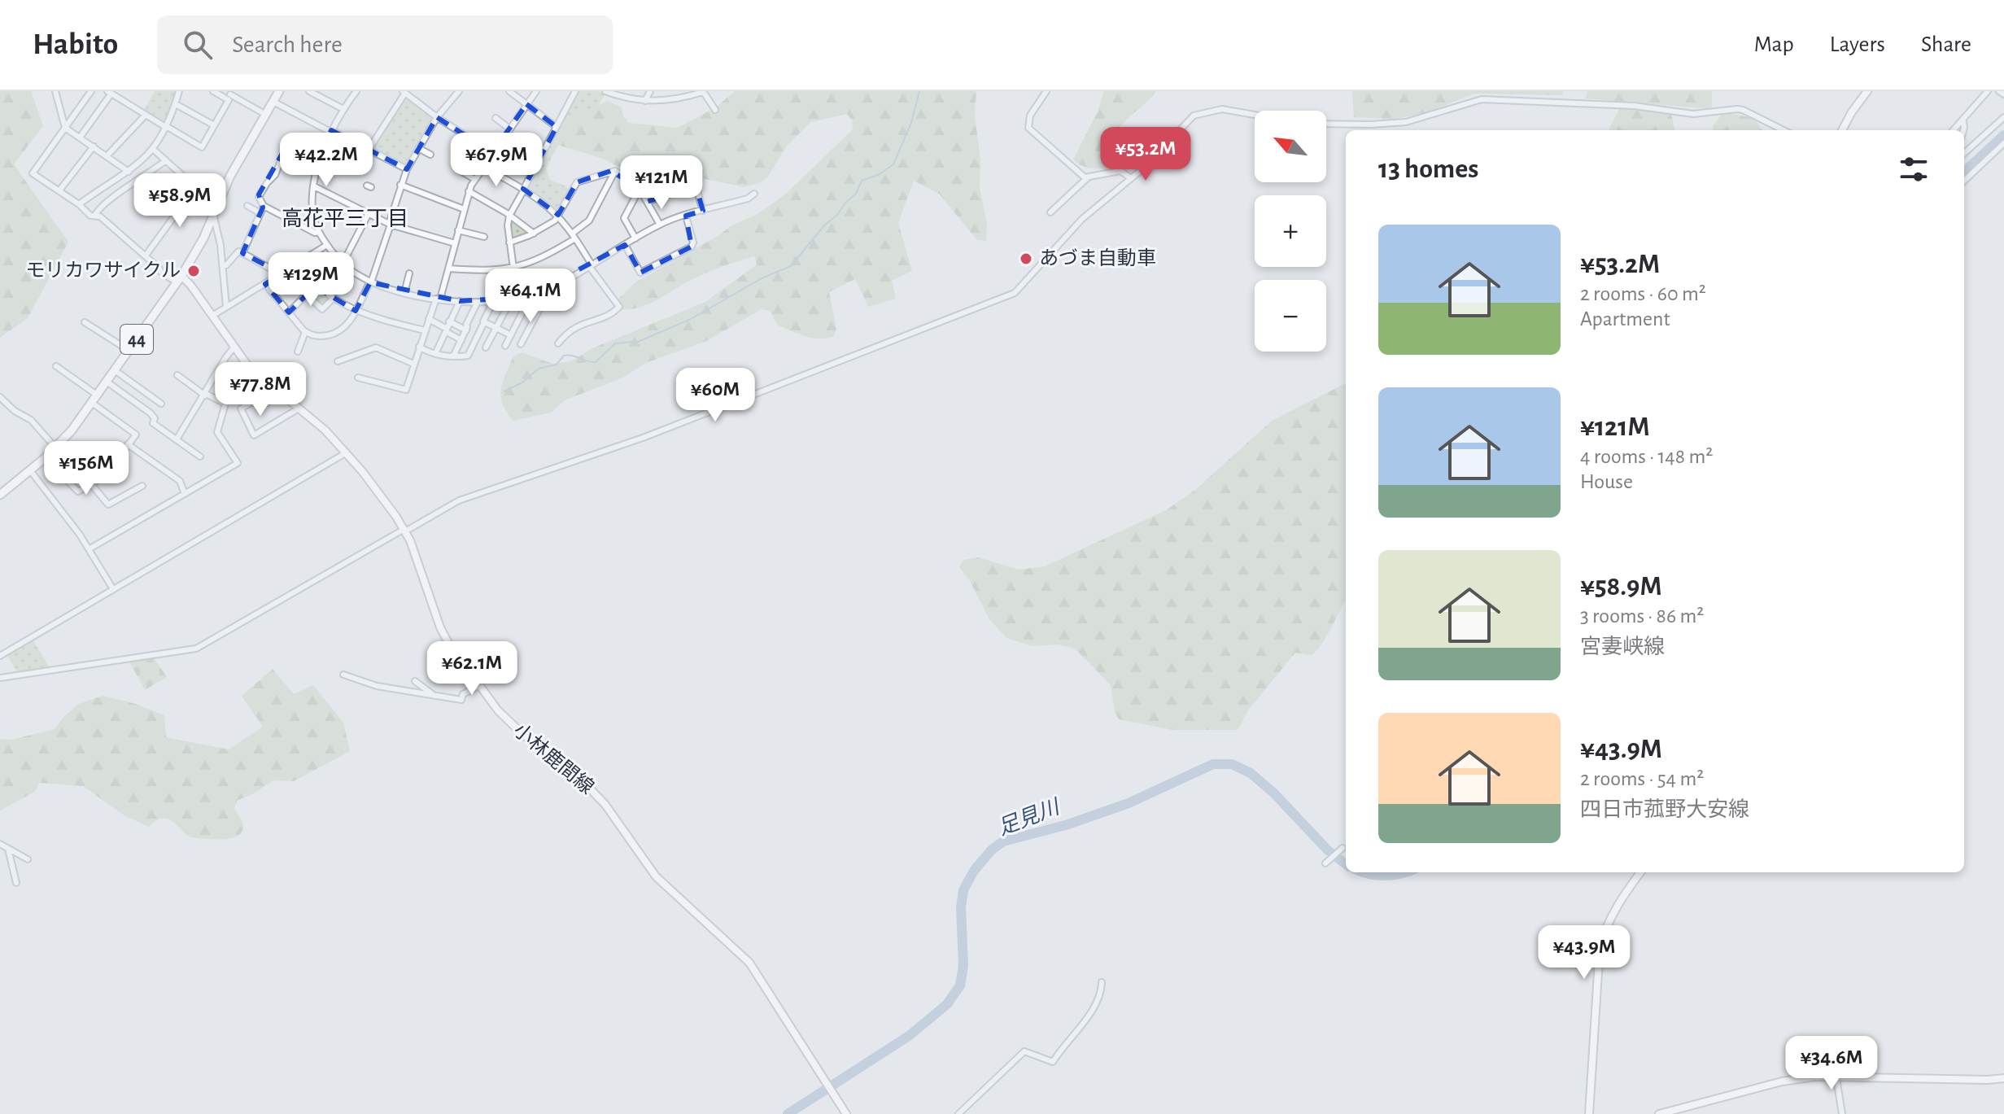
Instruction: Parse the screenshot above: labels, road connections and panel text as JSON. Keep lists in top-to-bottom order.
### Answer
{
  "streets": {
    "main road": ["44", "小林鹿間線"]
  },
  "crossings": [
    ["44", "小林鹿間線"]
  ],
  "districts": ["高花平三丁目"],
  "water": ["足見川"],
  "places": ["あづま自動車", "モリカワサイクル"],
  "north": "top left",
  "page": {
    "header": "Habito",
    "search": "Search here",
    "nav": ["Map", "Layers", "Share"],
    "map_buttons": ["+", "−"],
    "price": [
      "¥53.2M",
      "¥42.2M",
      "¥67.9M",
      "¥121M",
      "¥58.9M",
      "¥129M",
      "¥64.1M",
      "¥77.8M",
      "¥60M",
      "¥156M",
      "¥62.1M",
      "¥43.9M",
      "¥34.6M"
    ],
    "heading": "13 homes",
    "list": [
      {
        "name": "¥53.2M",
        "note": "2 rooms · 60 m² · Apartment"
      },
      {
        "name": "¥121M",
        "note": "4 rooms · 148 m² · House"
      },
      {
        "name": "¥58.9M",
        "note": "3 rooms · 86 m² · 宮妻峡線"
      },
      {
        "name": "¥43.9M",
        "note": "2 rooms · 54 m² · 四日市菰野大安線"
      }
    ]
  }
}
